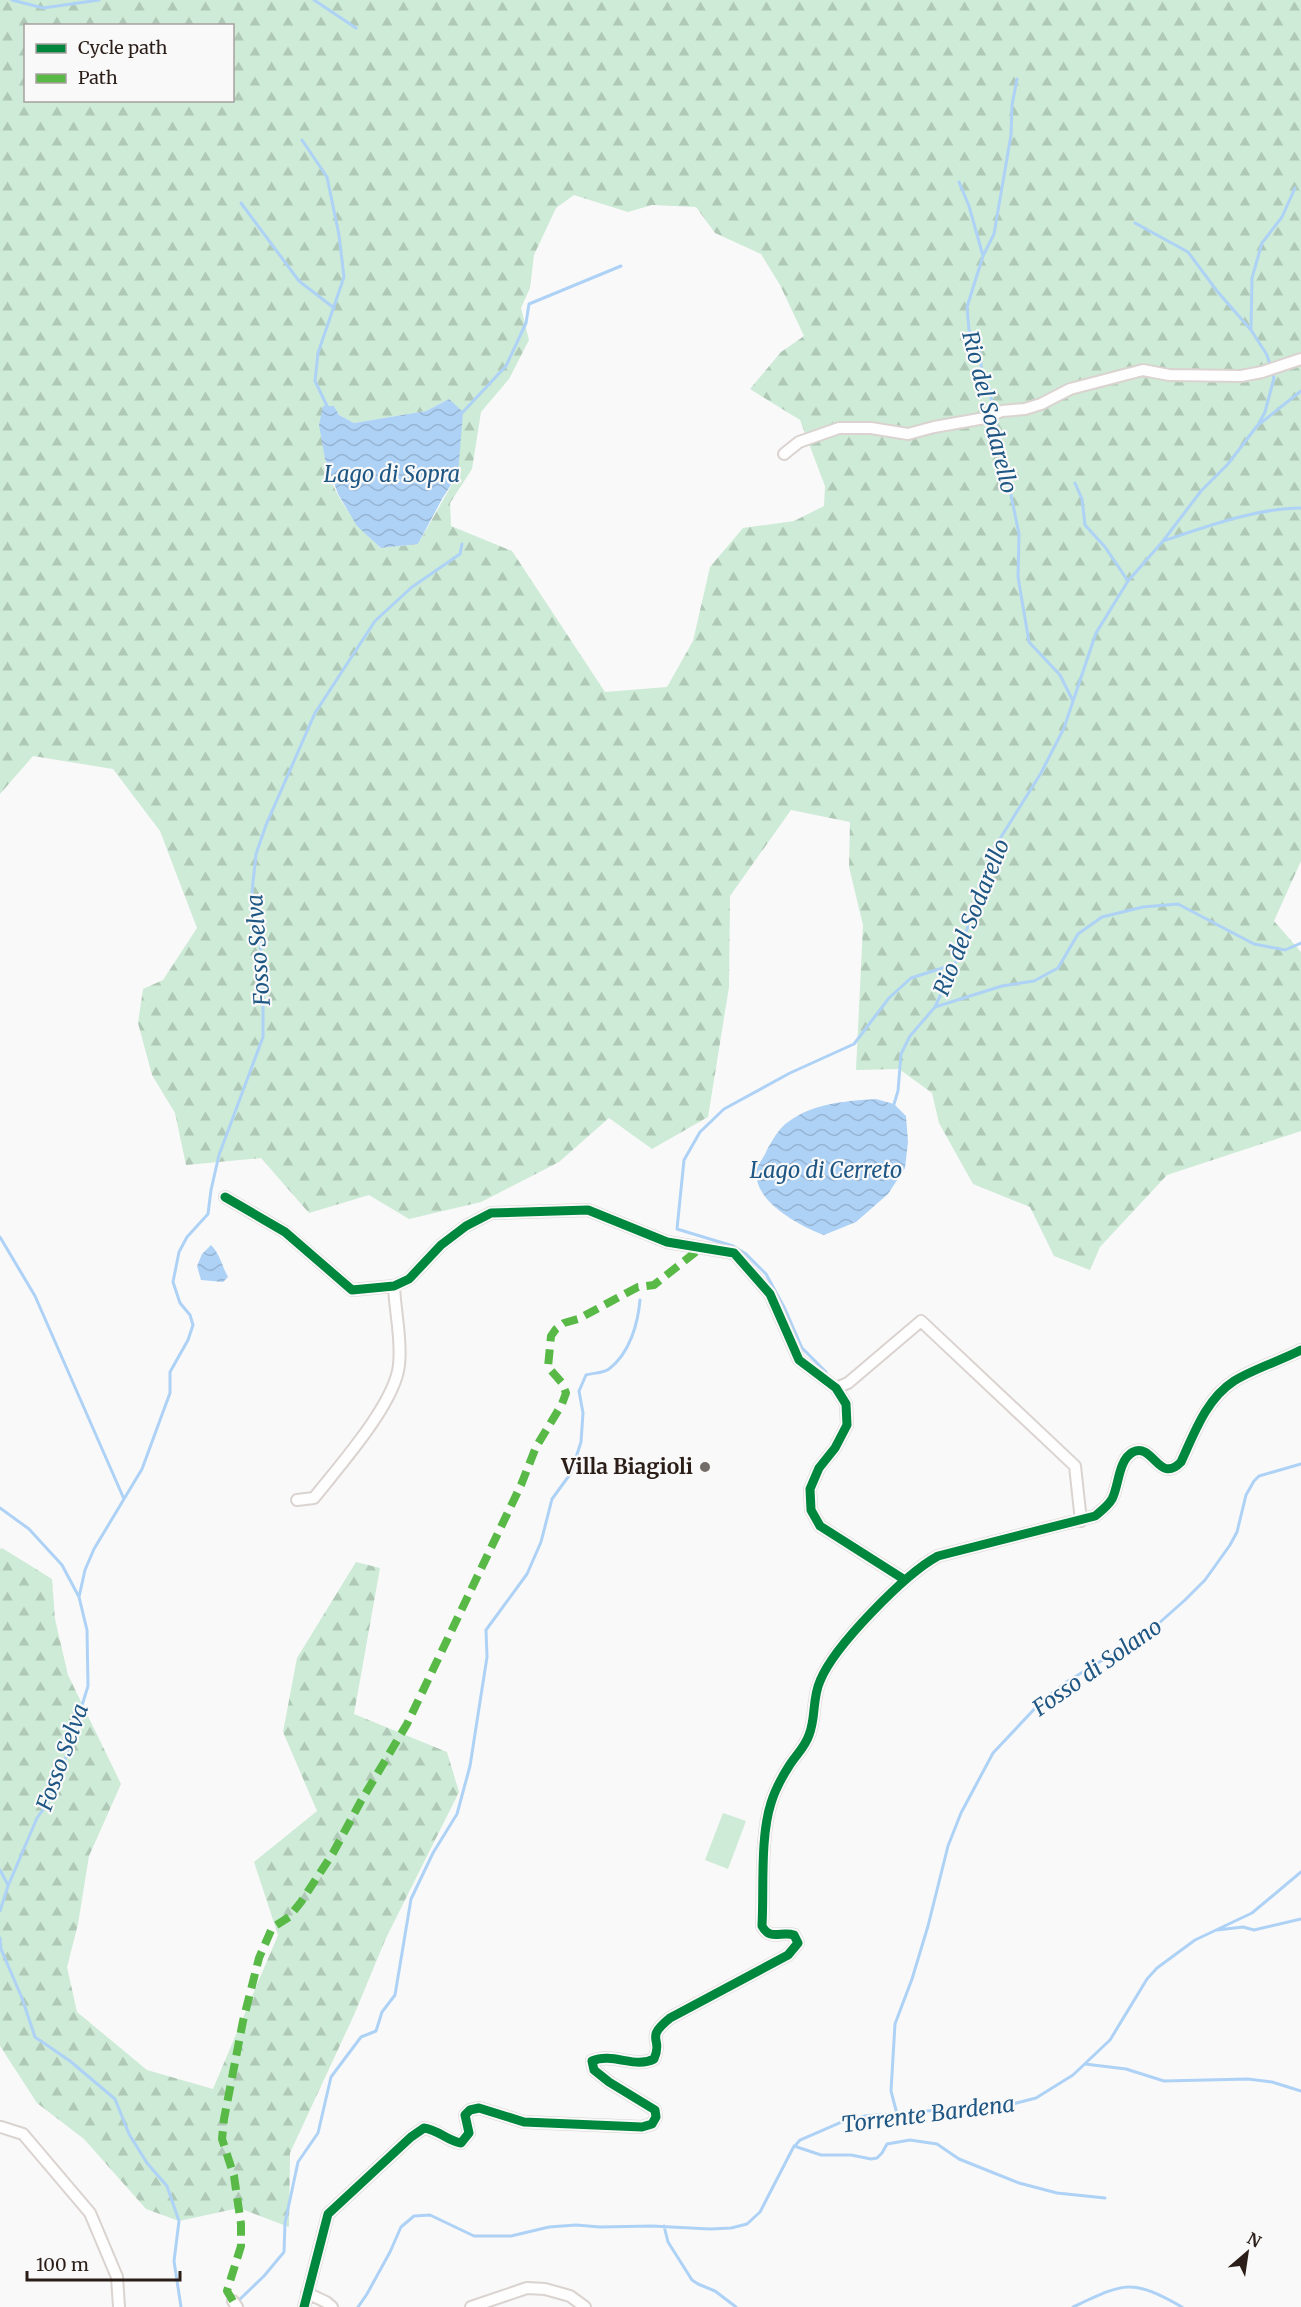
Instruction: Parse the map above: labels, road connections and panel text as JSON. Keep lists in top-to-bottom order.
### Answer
{
  "water": [
    "Rio del Sodarello",
    "Lago di Sopra",
    "Fosso Selva",
    "Lago di Cerreto",
    "Fosso di Solano",
    "Torrente Bardena"
  ],
  "places": ["Villa Biagioli"],
  "legend": ["Cycle path", "Path"],
  "scale_bar": "100 m",
  "north": "top right"
}
